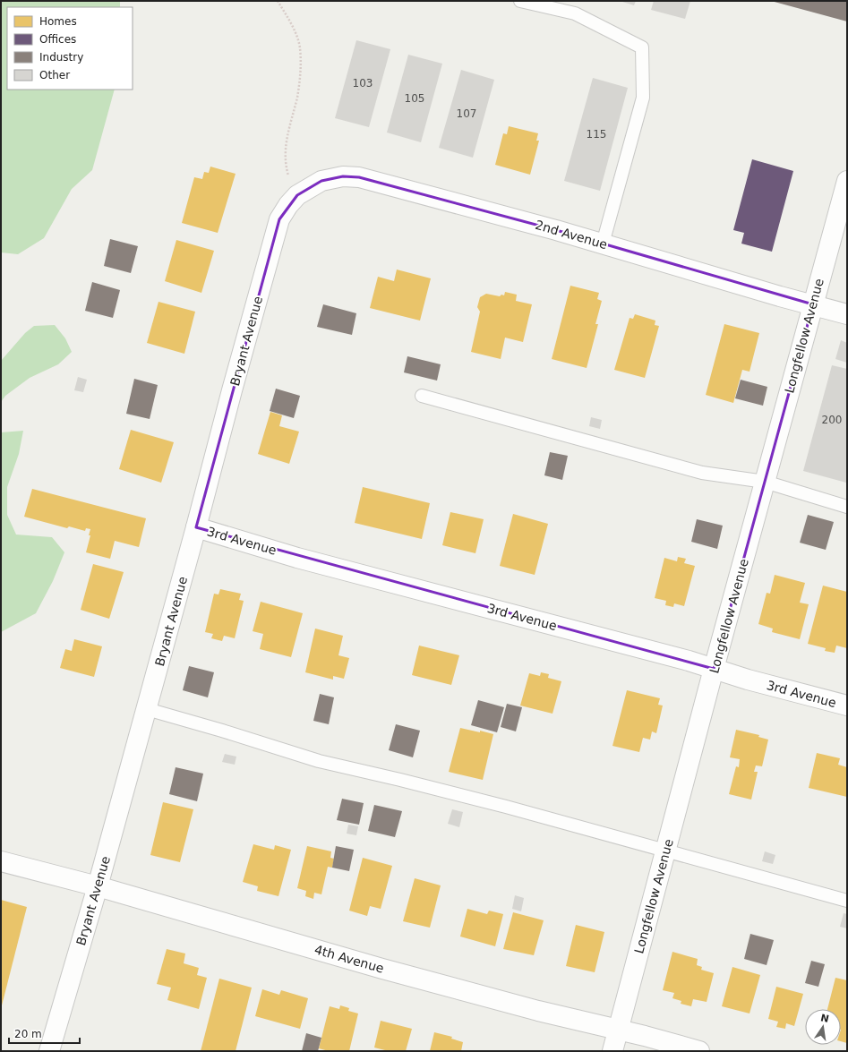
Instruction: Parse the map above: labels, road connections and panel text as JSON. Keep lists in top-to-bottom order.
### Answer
{
  "streets": {
    "street": [
      "2nd Avenue",
      "Longfellow Avenue",
      "Bryant Avenue",
      "3rd Avenue",
      "4th Avenue"
    ]
  },
  "crossings": [
    ["2nd Avenue", "Longfellow Avenue"],
    ["2nd Avenue", "Bryant Avenue"],
    ["Longfellow Avenue", "3rd Avenue"],
    ["Longfellow Avenue", "4th Avenue"],
    ["Bryant Avenue", "3rd Avenue"],
    ["Bryant Avenue", "4th Avenue"]
  ],
  "house_numbers": [
    "103",
    "105",
    "107",
    "115",
    "200"
  ],
  "legend": [
    "Homes",
    "Offices",
    "Industry",
    "Other"
  ],
  "scale_bar": "20 m",
  "north": "top"
}
